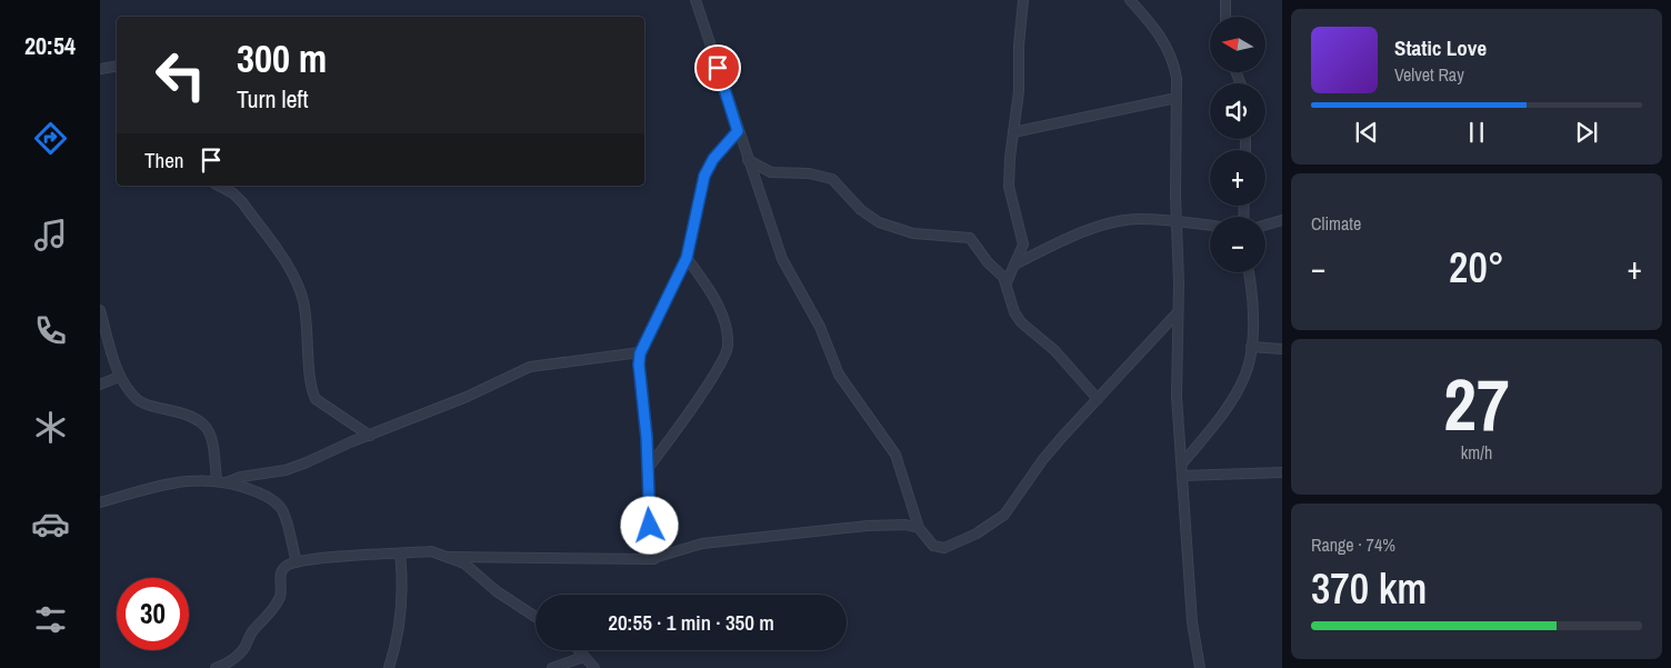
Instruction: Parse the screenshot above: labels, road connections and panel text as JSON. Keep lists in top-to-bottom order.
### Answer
{
  "north": "left",
  "page": {
    "tabs": "20:54",
    "map_buttons": ["+", "−"],
    "turn": ["300 m", "Turn left"],
    "song": ["Static Love", "Velvet Ray"],
    "then": "Then",
    "tile": [
      "Climate",
      ["27", "km/h"],
      ["Range · 74%", "370 km"]
    ],
    "heat": ["−", "20°", "+"],
    "limit": "30",
    "trip": "20:55 · 1 min · 350 m"
  }
}
